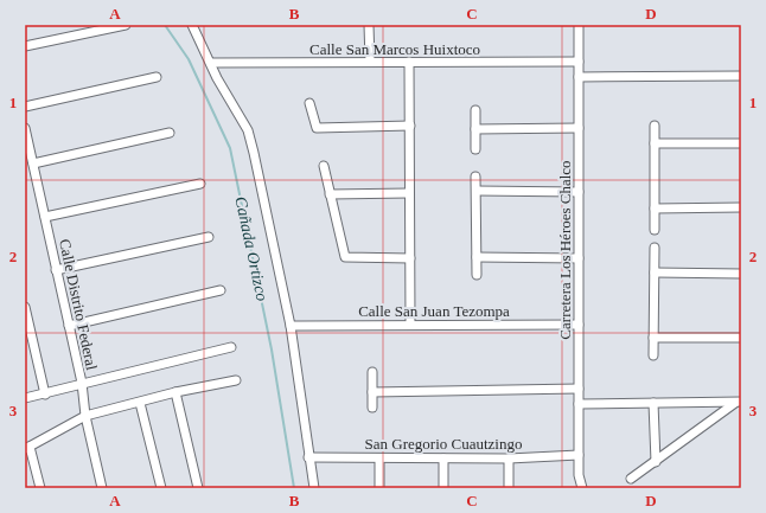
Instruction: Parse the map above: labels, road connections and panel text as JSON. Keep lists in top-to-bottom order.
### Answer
{
  "streets": {
    "street": [
      "Calle San Marcos Huixtoco",
      "Carretera Los Héroes Chalco",
      "Calle Distrito Federal",
      "Calle San Juan Tezompa",
      "San Gregorio Cuautzingo"
    ]
  },
  "crossings": [
    ["Calle San Marcos Huixtoco", "Carretera Los Héroes Chalco"],
    ["Carretera Los Héroes Chalco", "Calle San Juan Tezompa"],
    ["Carretera Los Héroes Chalco", "San Gregorio Cuautzingo"]
  ],
  "water": ["Cañada Ortizco"],
  "grid": {
    "columns": [
      "A",
      "B",
      "C",
      "D"
    ],
    "rows": ["1", "2", "3"]
  }
}
